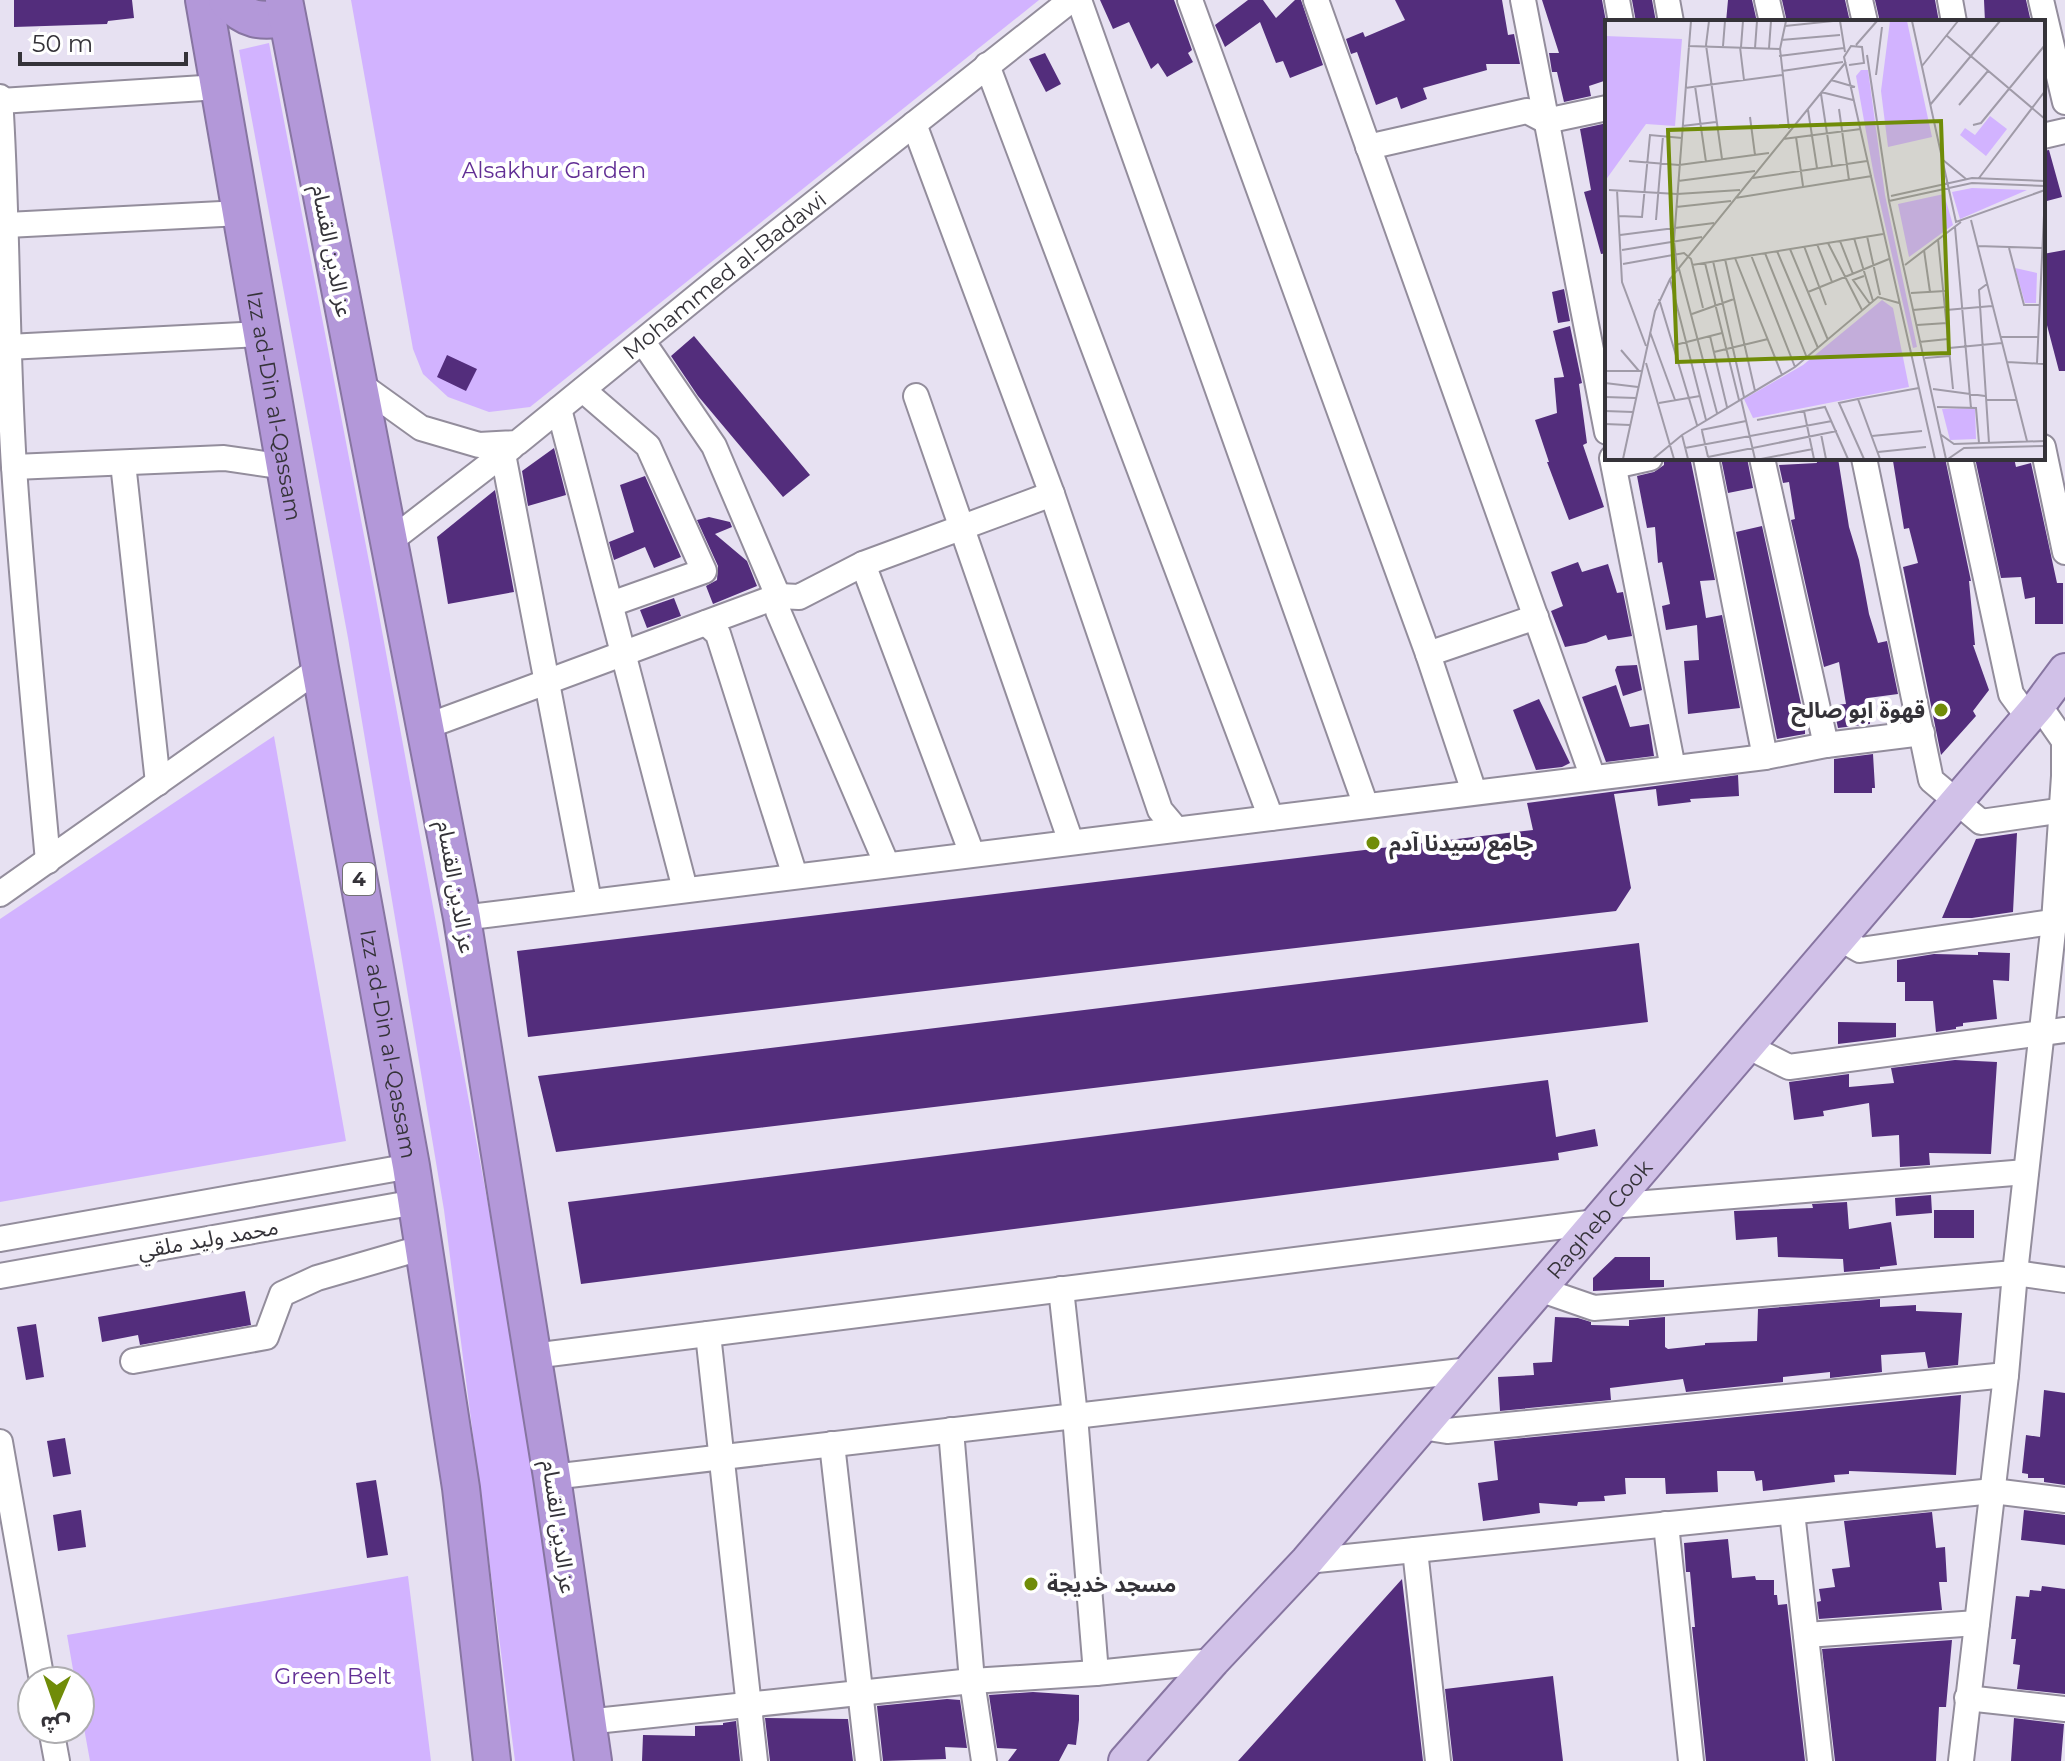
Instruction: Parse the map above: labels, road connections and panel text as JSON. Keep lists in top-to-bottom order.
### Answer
{
  "streets": {
    "highway": ["عز الدين القسام", "Izz ad-Din al-Qassam", "4"],
    "main road": ["Ragheb Cook"],
    "street": ["Mohammed al-Badawi", "محمد وليد ملقي"]
  },
  "crossings": [
    ["عز الدين القسام", "Mohammed al-Badawi"],
    ["Izz ad-Din al-Qassam", "محمد وليد ملقي"]
  ],
  "parks": ["Alsakhur Garden", "Green Belt"],
  "places": ["قهوة ابو صالح", "جامع سيدنا آدم", "مسجد خديجة"],
  "scale_bar": "50 m",
  "north": "bottom"
}
